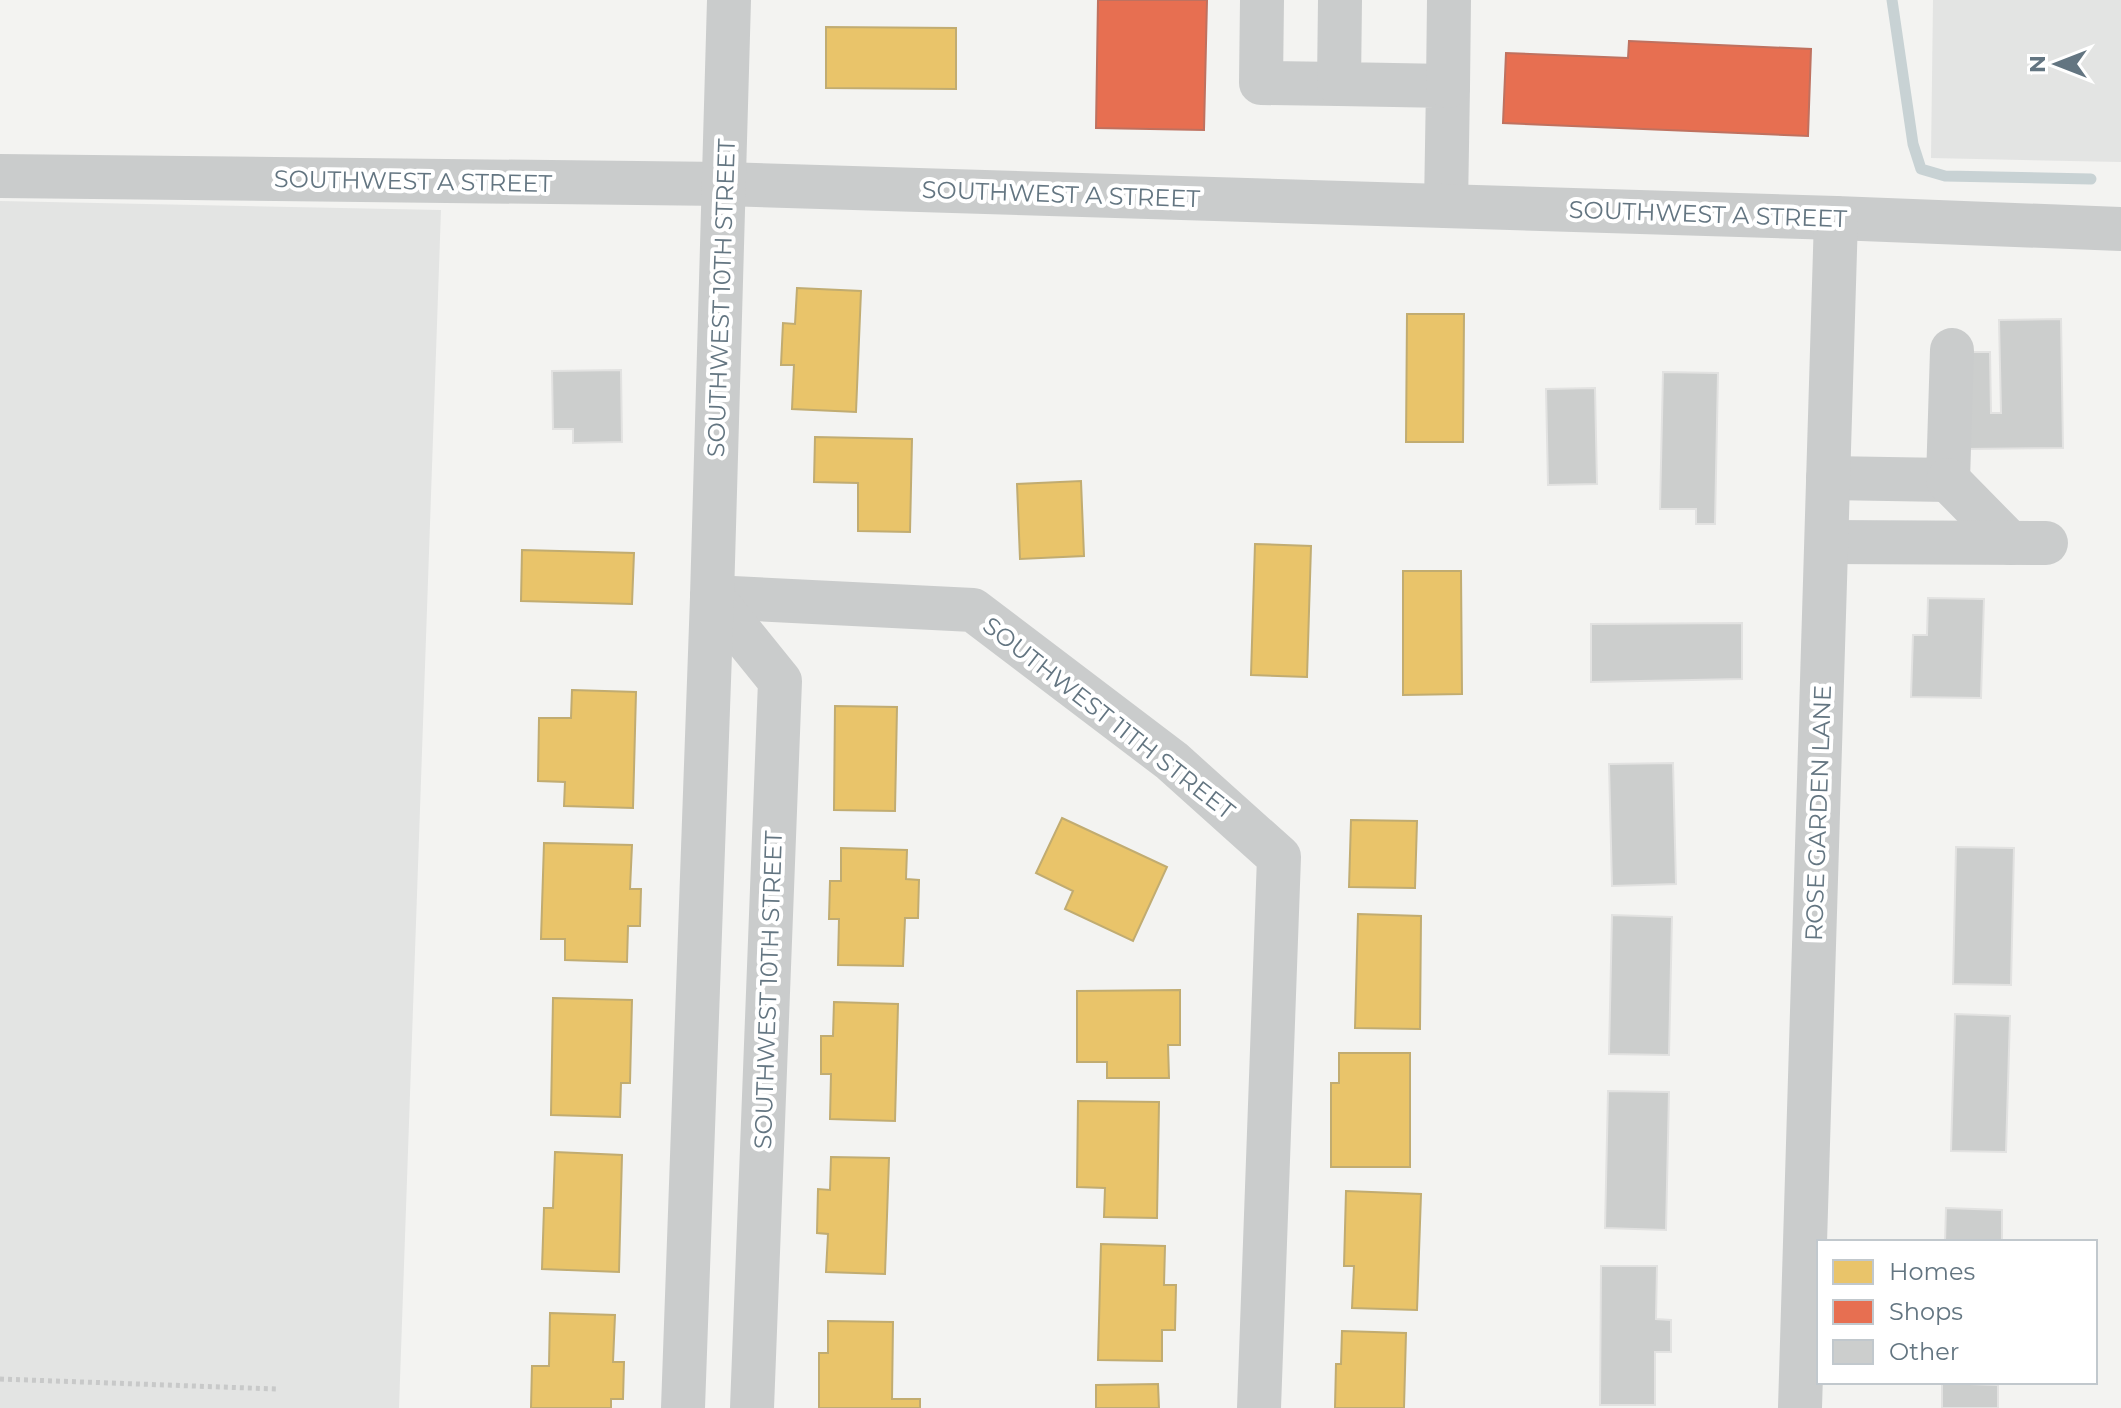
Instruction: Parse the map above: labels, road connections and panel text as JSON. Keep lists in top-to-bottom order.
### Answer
{
  "streets": {
    "street": [
      "SOUTHWEST A STREET",
      "SOUTHWEST 10TH STREET",
      "SOUTHWEST 11TH STREET",
      "ROSE GARDEN LANE"
    ]
  },
  "crossings": [
    ["SOUTHWEST A STREET", "SOUTHWEST 10TH STREET"],
    ["SOUTHWEST A STREET", "ROSE GARDEN LANE"],
    ["SOUTHWEST 10TH STREET", "SOUTHWEST 11TH STREET"]
  ],
  "legend": ["Homes", "Shops", "Other"],
  "north": "left"
}
